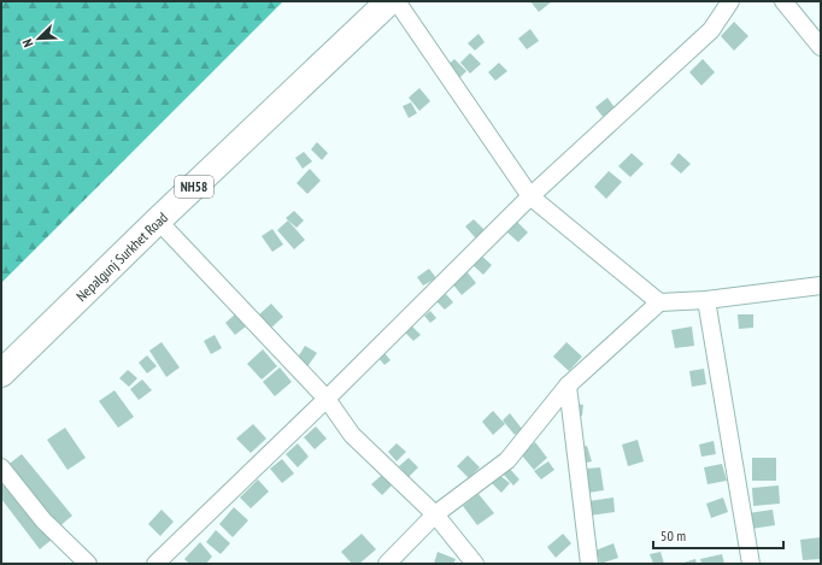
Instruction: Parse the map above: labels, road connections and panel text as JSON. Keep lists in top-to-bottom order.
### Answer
{
  "streets": {
    "main road": ["NH58", "Nepalgunj Surkhet Road"]
  },
  "scale_bar": "50 m",
  "north": "bottom left"
}
